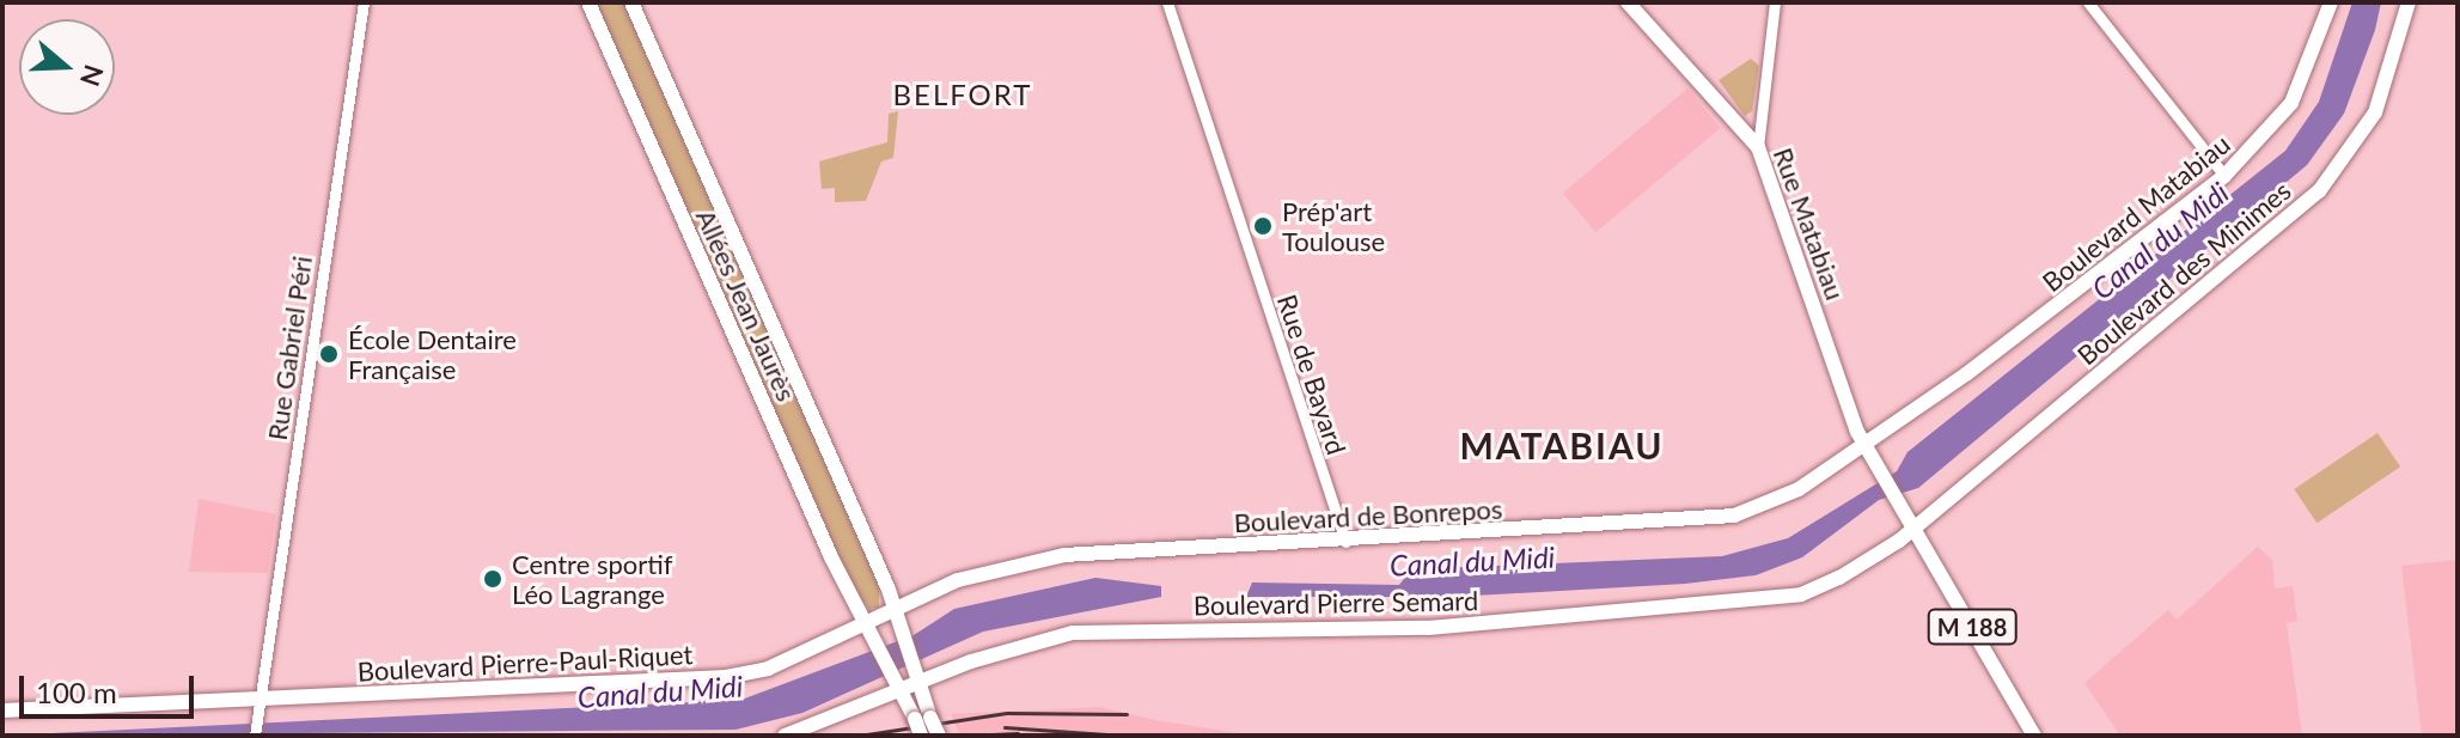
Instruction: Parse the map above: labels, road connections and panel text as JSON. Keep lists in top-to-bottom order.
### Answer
{
  "streets": {
    "main road": [
      "Boulevard Matabiau",
      "Rue Matabiau",
      "Boulevard des Minimes",
      "Allées Jean Jaurès",
      "Boulevard de Bonrepos",
      "Boulevard Pierre Semard",
      "M 188",
      "Boulevard Pierre-Paul-Riquet"
    ],
    "street": ["Rue Gabriel Péri", "Rue de Bayard"]
  },
  "crossings": [
    ["Boulevard Matabiau", "Rue Matabiau"],
    ["Boulevard Matabiau", "Boulevard de Bonrepos"],
    ["Rue Matabiau", "Boulevard des Minimes"],
    ["Rue Matabiau", "Boulevard de Bonrepos"],
    ["Rue Matabiau", "Boulevard Pierre Semard"],
    ["Rue Matabiau", "M 188"],
    ["Boulevard des Minimes", "Boulevard Pierre Semard"],
    ["Boulevard des Minimes", "M 188"],
    ["Allées Jean Jaurès", "Boulevard de Bonrepos"],
    ["Allées Jean Jaurès", "Boulevard Pierre Semard"],
    ["Allées Jean Jaurès", "Boulevard Pierre-Paul-Riquet"],
    ["Rue Gabriel Péri", "Boulevard Pierre-Paul-Riquet"],
    ["Rue de Bayard", "Boulevard de Bonrepos"],
    ["Boulevard de Bonrepos", "Boulevard Pierre-Paul-Riquet"],
    ["Boulevard Pierre Semard", "M 188"]
  ],
  "districts": ["BELFORT", "MATABIAU"],
  "water": ["Canal du Midi"],
  "places": ["Prép'art Toulouse", "École Dentaire Française", "Centre sportif Léo Lagrange"],
  "scale_bar": "100 m",
  "north": "right"
}
